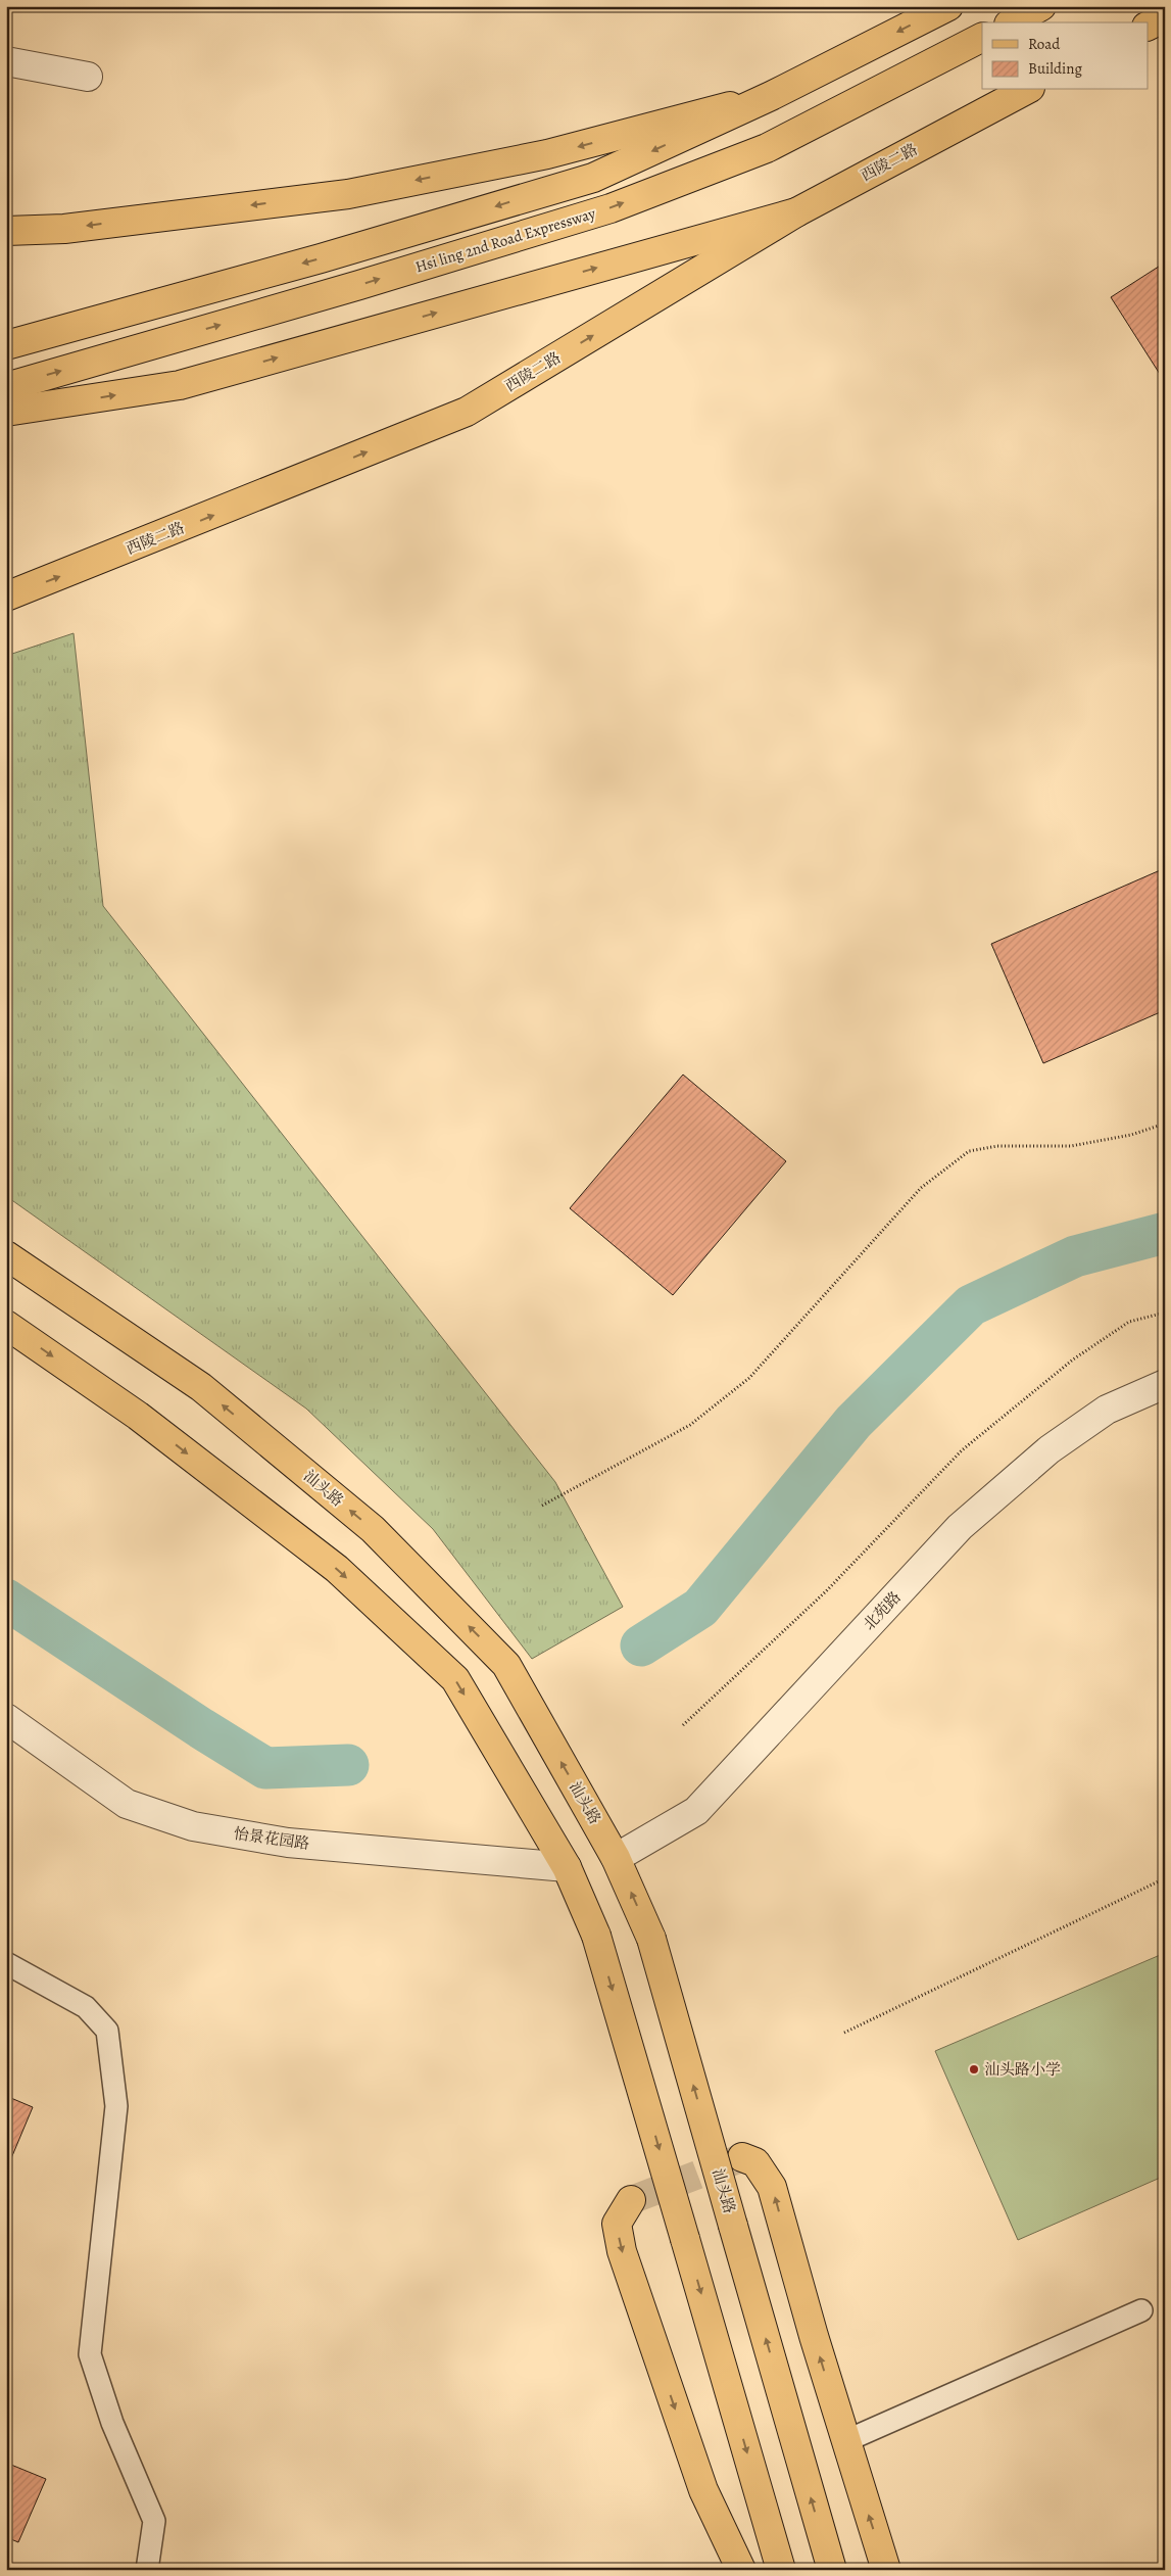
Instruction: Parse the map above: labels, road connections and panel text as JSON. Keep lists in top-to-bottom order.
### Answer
{
  "streets": {
    "main road": ["西陵二路", "Hsi ling 2nd Road Expressway", "汕头路"],
    "street": ["北苑路", "怡景花园路"]
  },
  "crossings": [
    ["汕头路", "北苑路"]
  ],
  "places": ["汕头路小学"],
  "legend": ["Road", "Building"]
}
